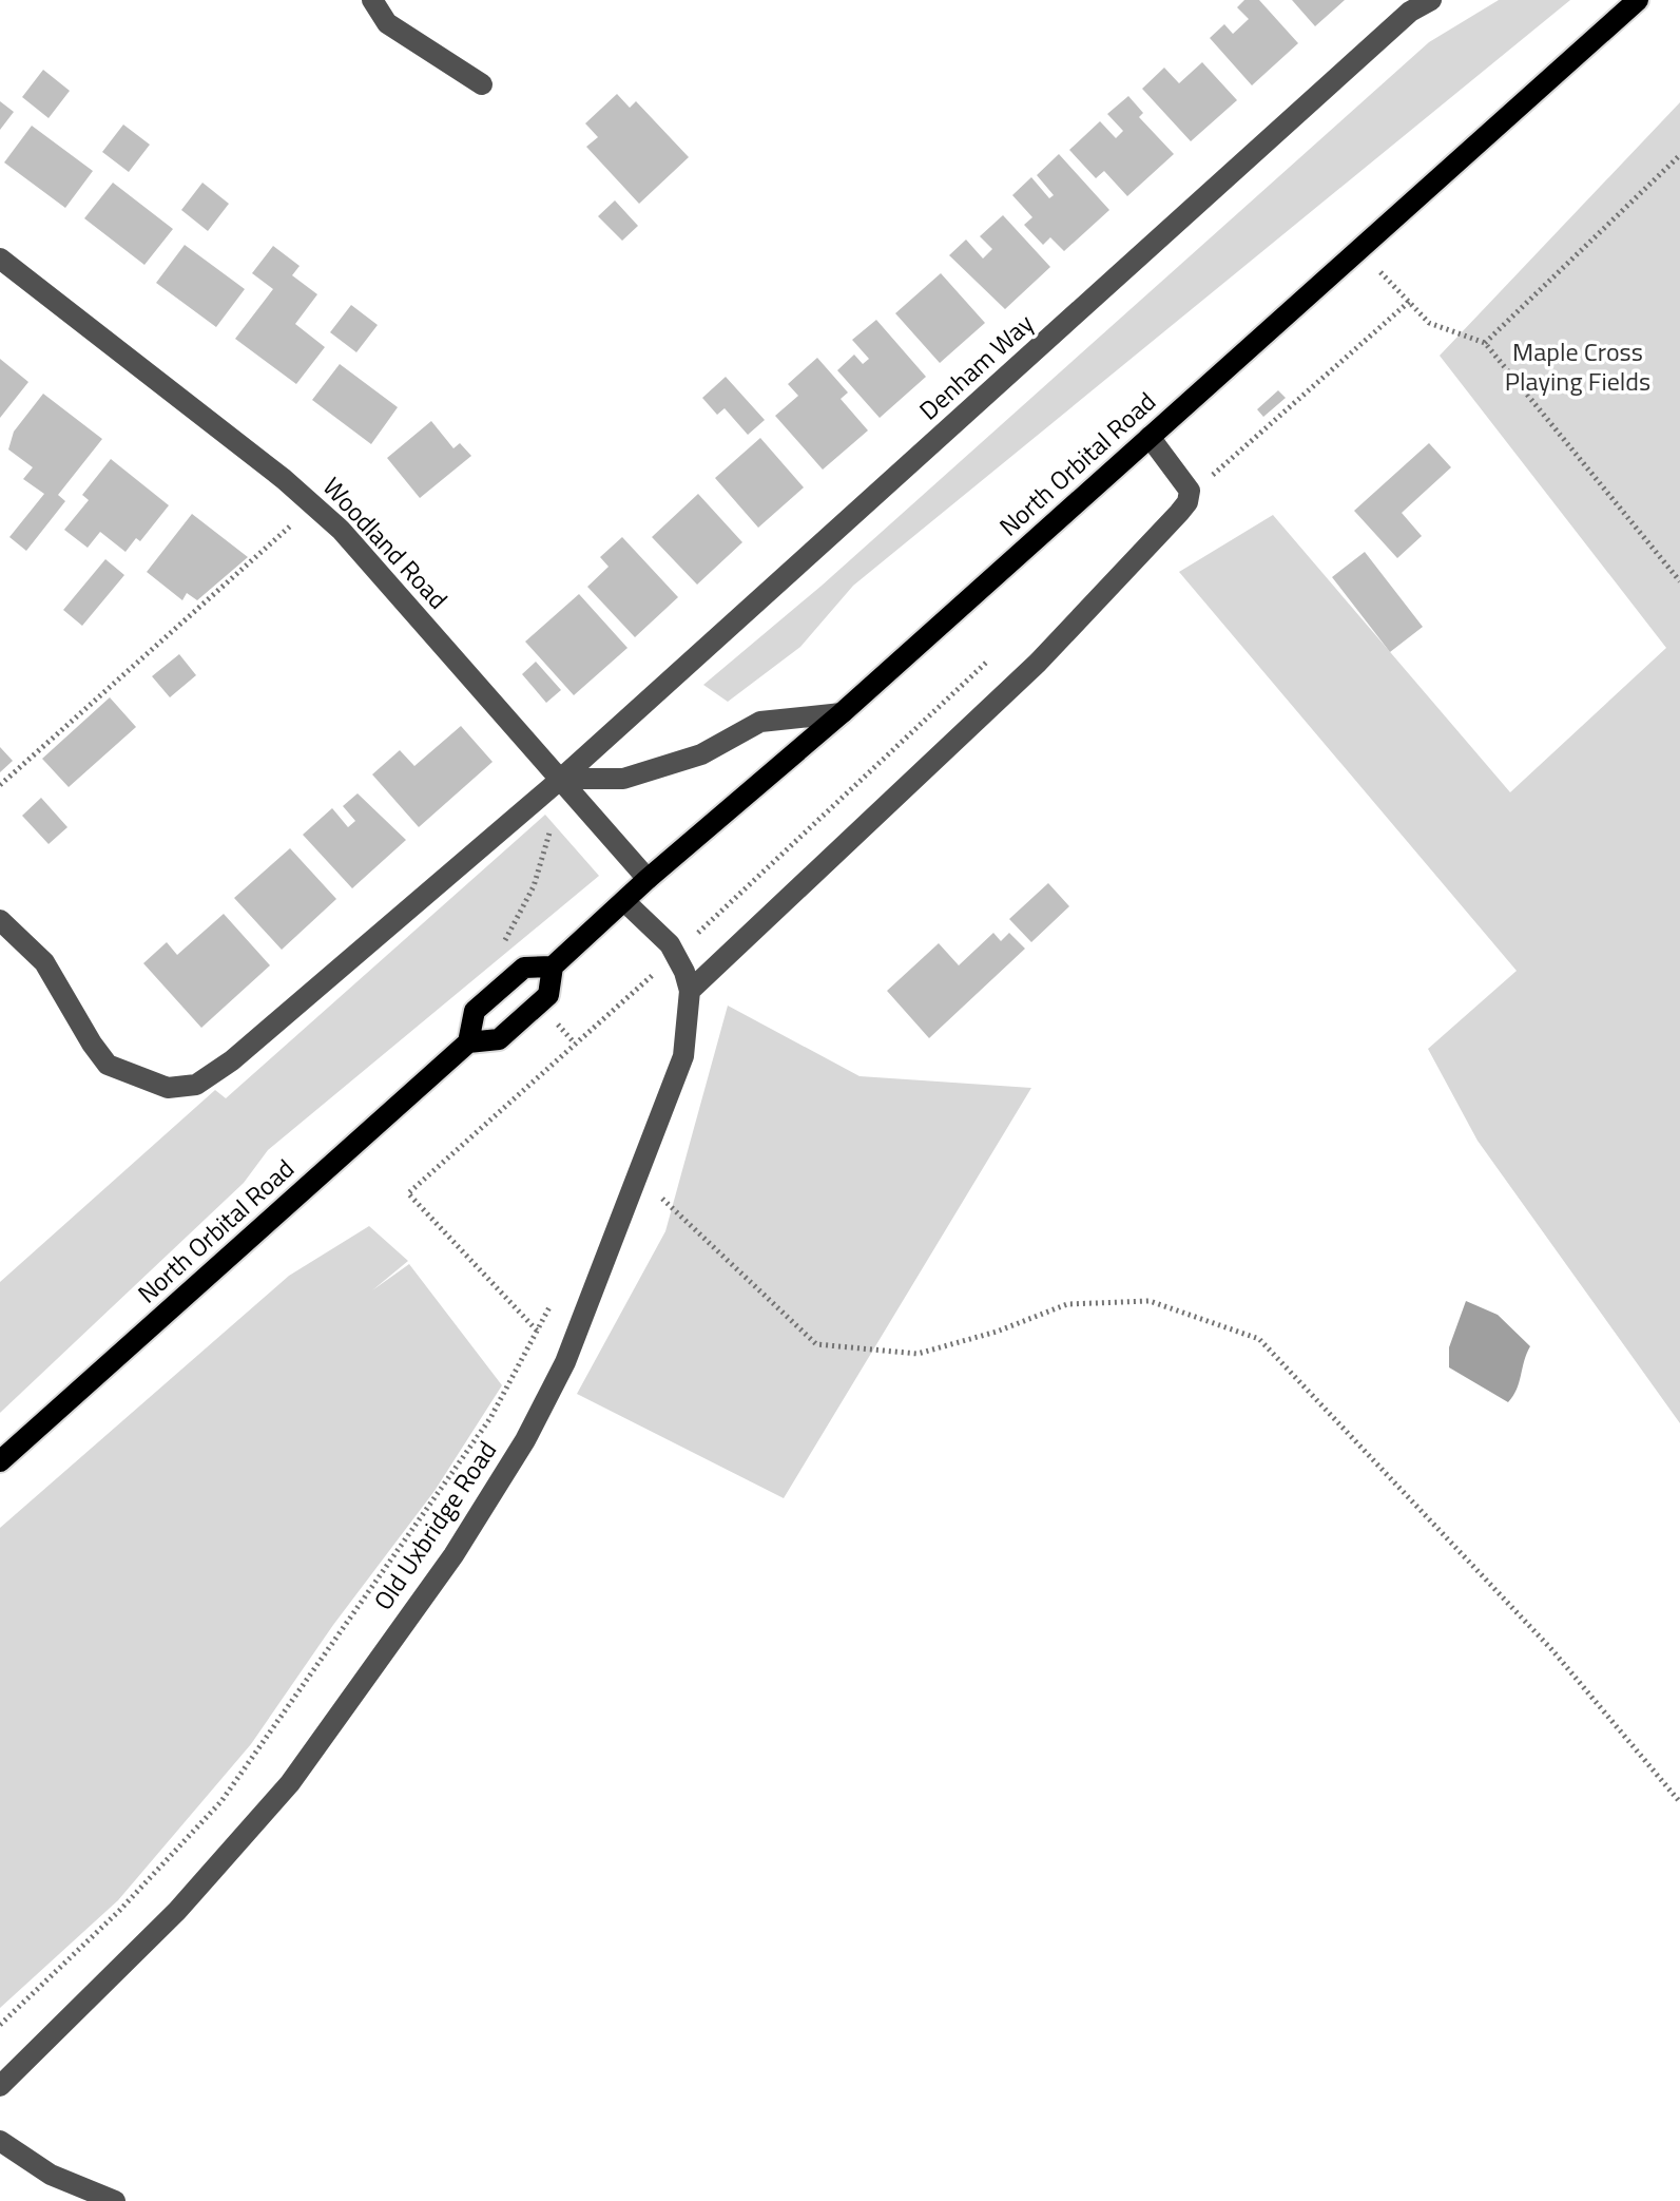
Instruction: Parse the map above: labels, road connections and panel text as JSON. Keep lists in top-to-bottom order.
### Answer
{
  "streets": {
    "main road": ["North Orbital Road"],
    "street": ["Denham Way", "Woodland Road", "Old Uxbridge Road"]
  },
  "crossings": [
    ["Denham Way", "Woodland Road"],
    ["North Orbital Road", "Woodland Road"],
    ["North Orbital Road", "Old Uxbridge Road"]
  ],
  "parks": ["Maple Cross Playing Fields"]
}
